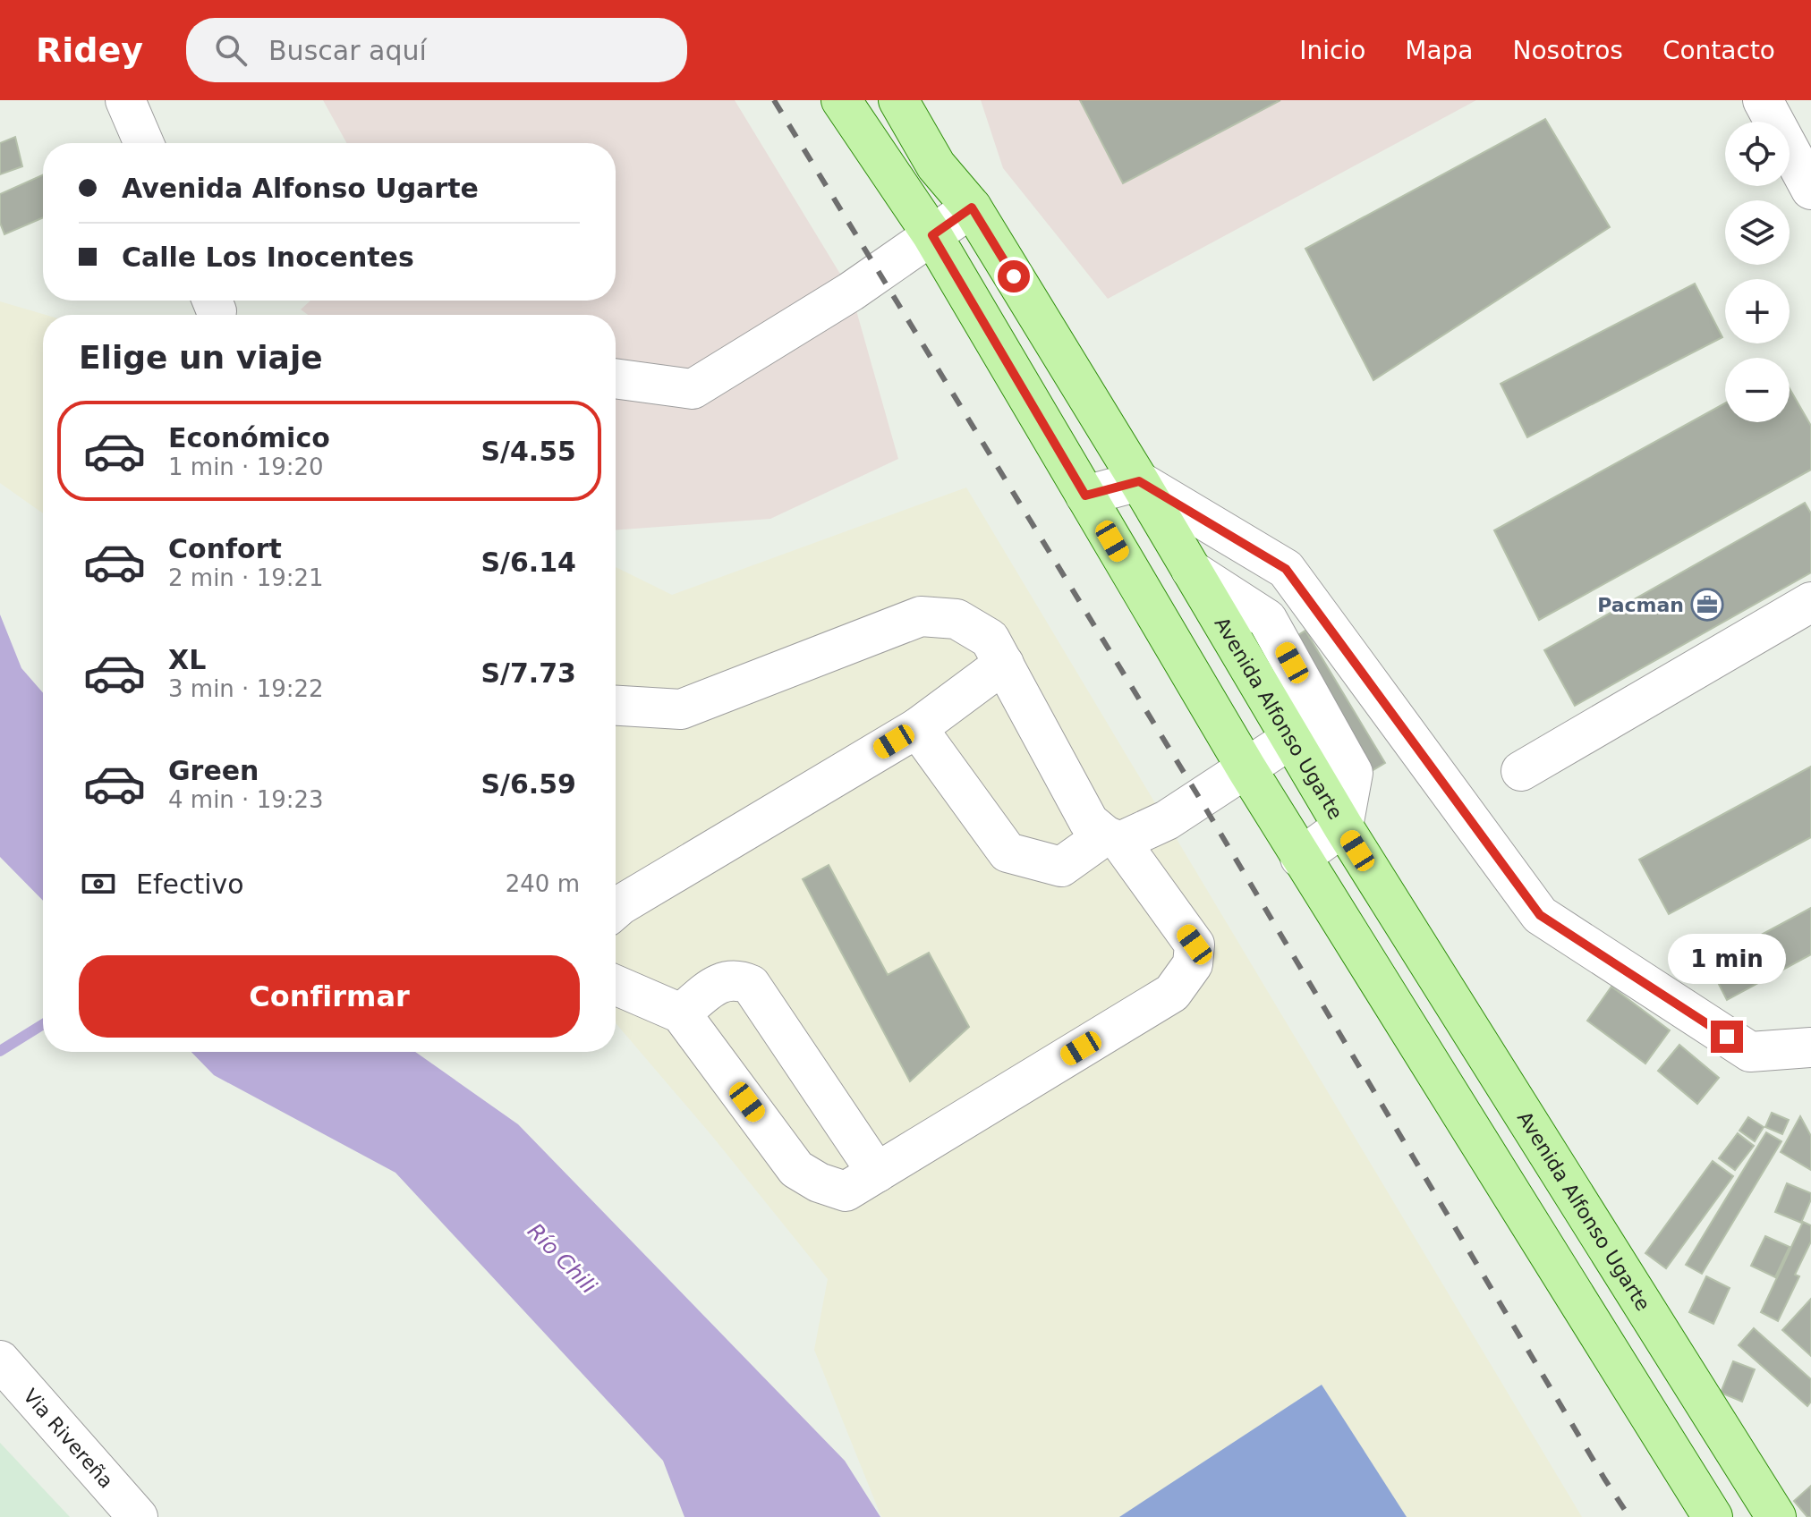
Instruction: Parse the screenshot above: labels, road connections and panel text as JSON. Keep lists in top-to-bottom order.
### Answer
{
  "streets": {
    "main road": ["Avenida Alfonso Ugarte"],
    "street": ["Via Rivereña"]
  },
  "water": ["Río Chili"],
  "places": {
    "office": ["Pacman"]
  },
  "page": {
    "header": "Ridey",
    "search": "Buscar aquí",
    "nav": [
      "Inicio",
      "Mapa",
      "Nosotros",
      "Contacto"
    ],
    "map_buttons": ["+", "−"],
    "banner": ["Avenida Alfonso Ugarte", "Calle Los Inocentes"],
    "heading": "Elige un viaje",
    "list": [
      {
        "name": "Económico",
        "note": "1 min · 19:20",
        "value": "S/4.55"
      },
      {
        "name": "Confort",
        "note": "2 min · 19:21",
        "value": "S/6.14"
      },
      {
        "name": "XL",
        "note": "3 min · 19:22",
        "value": "S/7.73"
      },
      {
        "name": "Green",
        "note": "4 min · 19:23",
        "value": "S/6.59"
      }
    ],
    "pay": ["Efectivo", "240 m"],
    "bubble": "1 min",
    "buttons": "Confirmar"
  }
}
